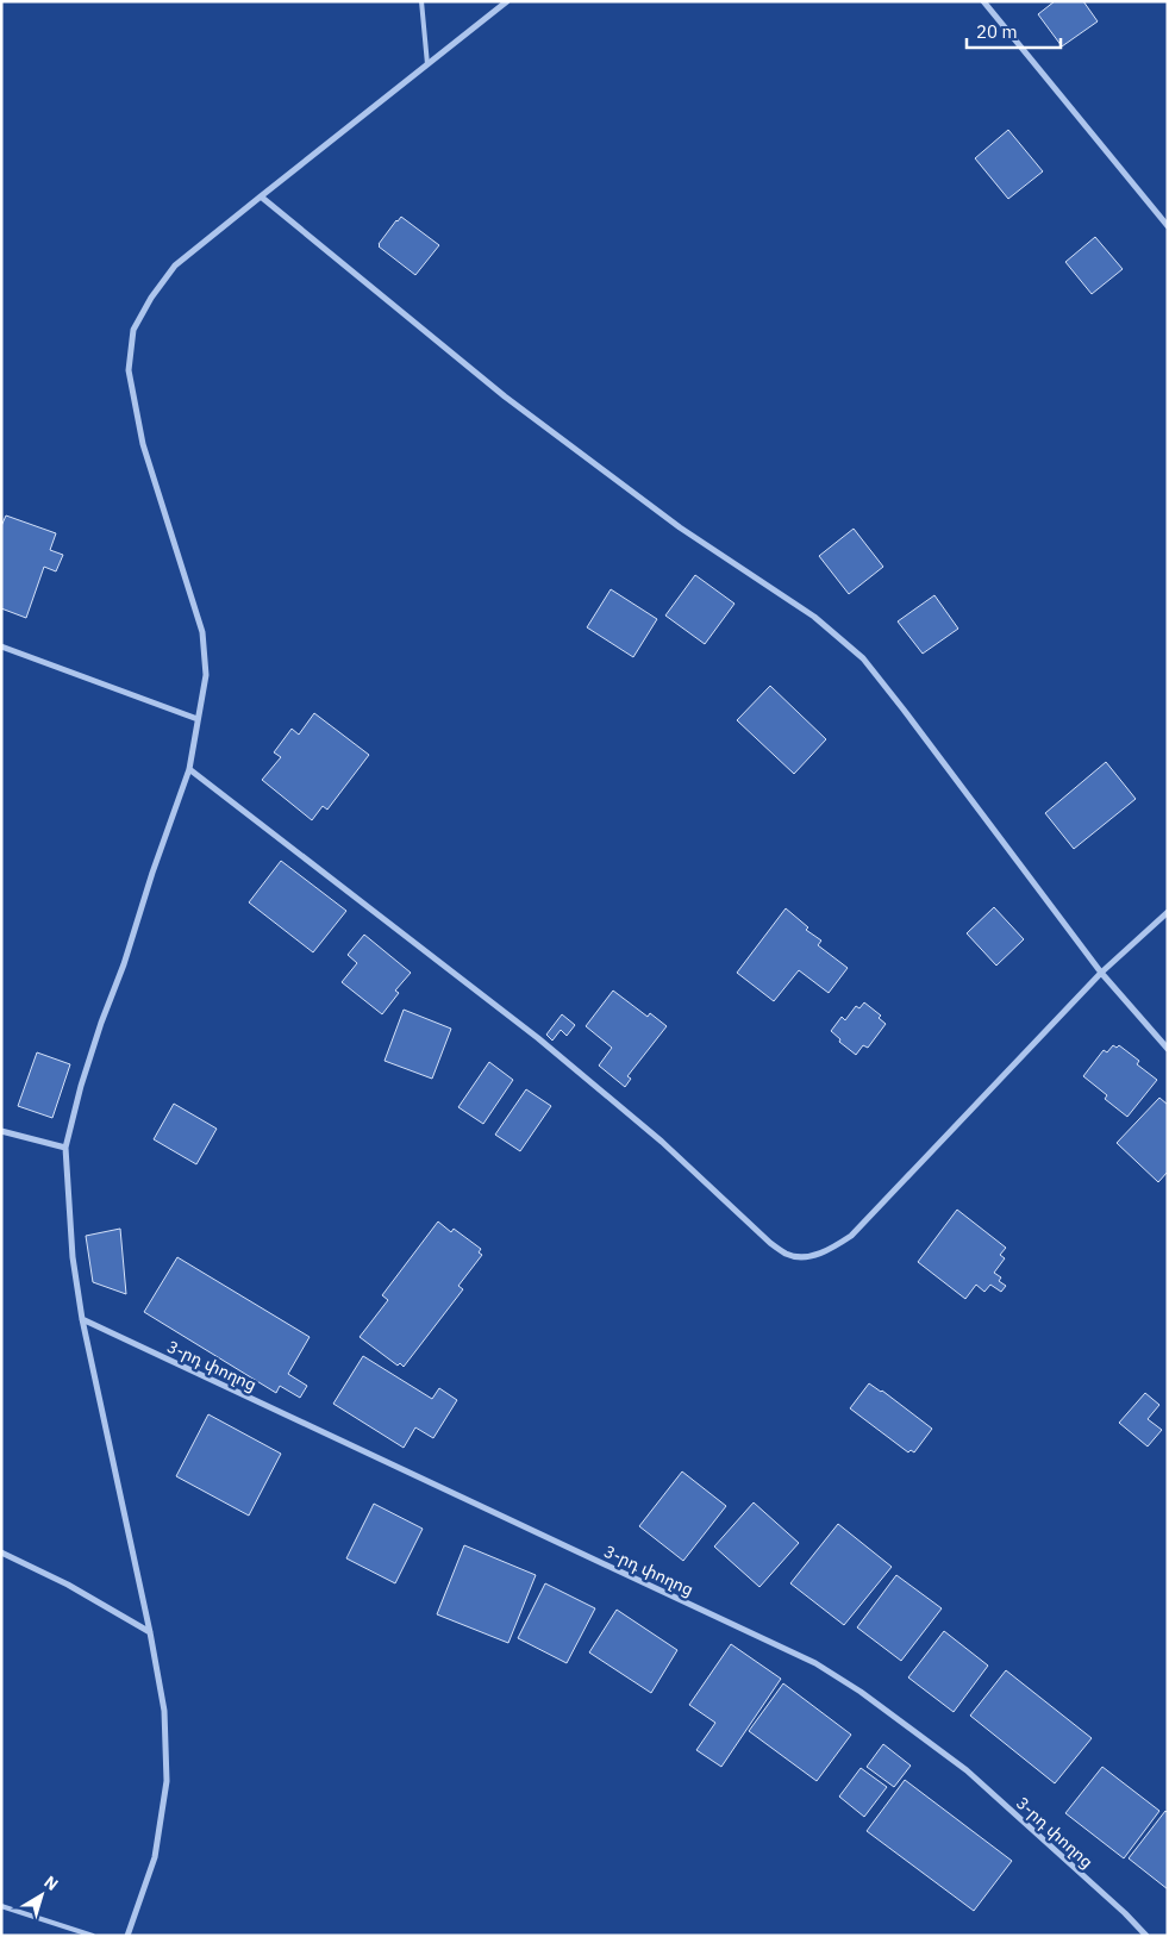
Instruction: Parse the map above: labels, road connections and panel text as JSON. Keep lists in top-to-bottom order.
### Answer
{
  "streets": {
    "street": ["3-րդ փողոց"]
  },
  "scale_bar": "20 m",
  "north": "top right"
}
